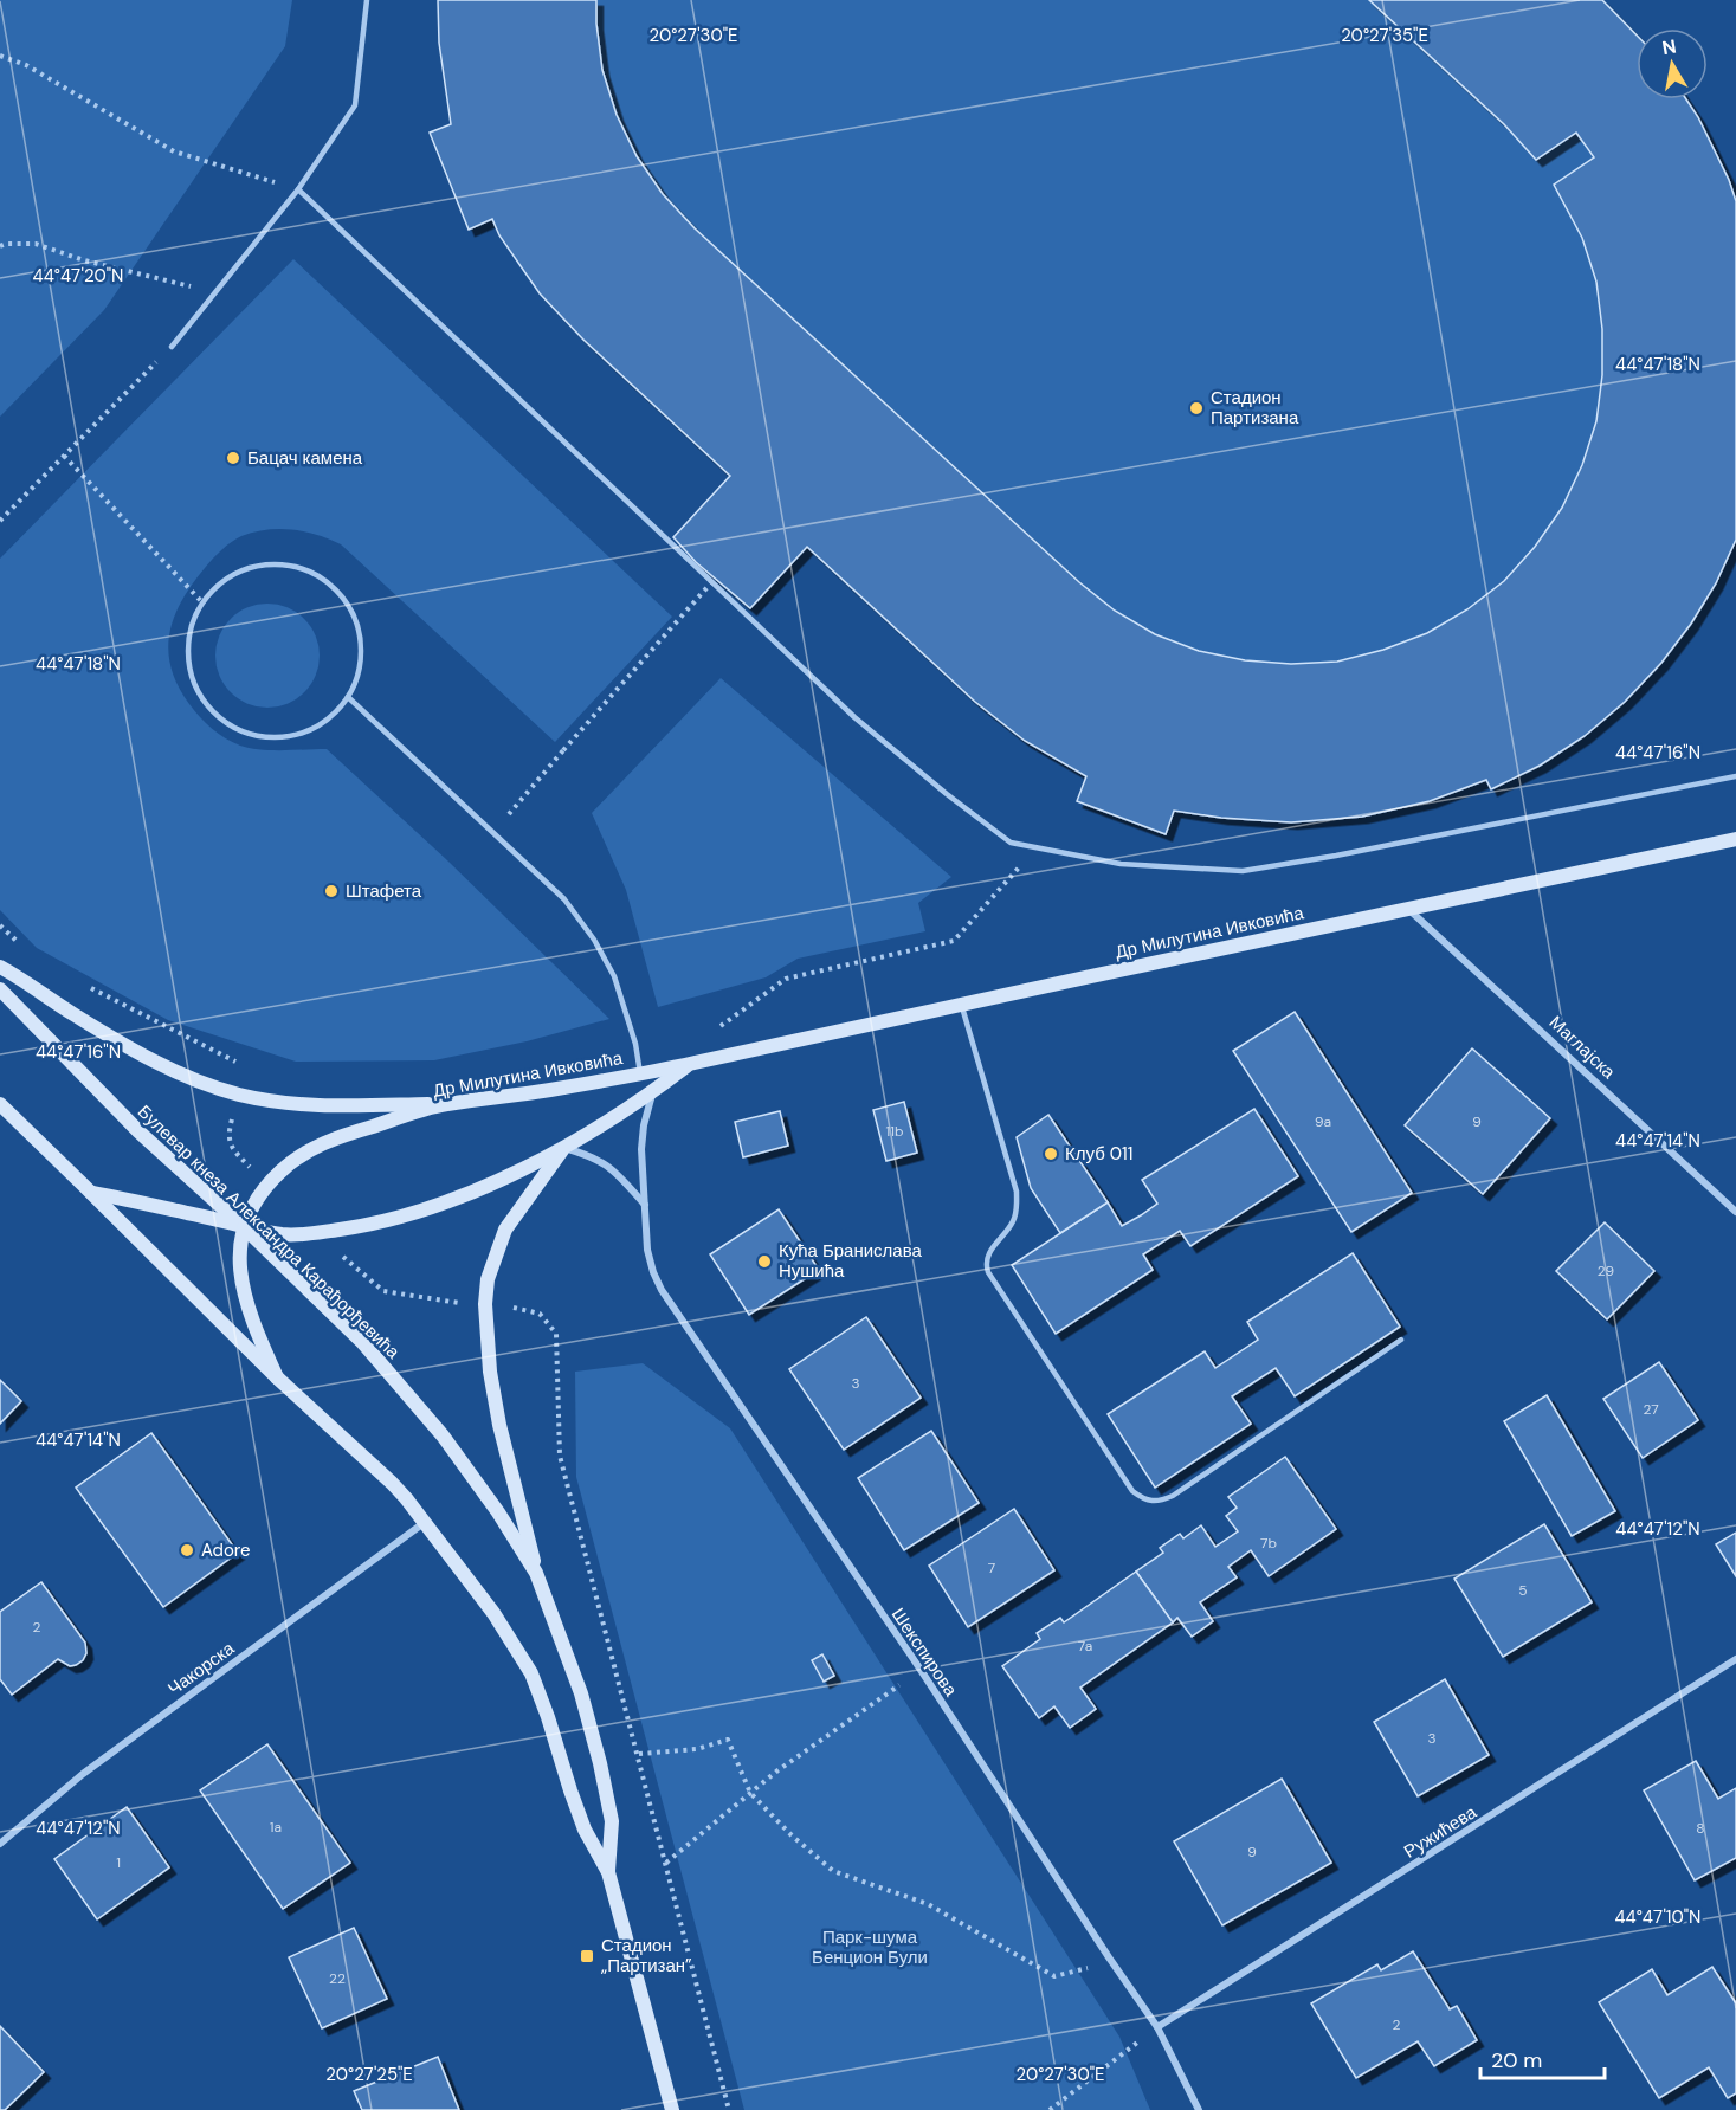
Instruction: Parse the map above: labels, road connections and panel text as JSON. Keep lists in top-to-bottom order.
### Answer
{
  "streets": {
    "main road": ["Др Милутина Ивковића", "Булевар кнеза Александра Карађорђевића"],
    "street": [
      "Маглајска",
      "Шекспирова",
      "Чакорска",
      "Ружићева"
    ]
  },
  "crossings": [
    ["Др Милутина Ивковића", "Маглајска"],
    ["Др Милутина Ивковића", "Булевар кнеза Александра Карађорђевића"],
    ["Др Милутина Ивковића", "Шекспирова"],
    ["Булевар кнеза Александра Карађорђевића", "Чакорска"],
    ["Шекспирова", "Ружићева"]
  ],
  "parks": ["Парк-шума Бенцион Були"],
  "places": {
    "other": [
      "Стадион Партизана",
      "Бацач камена",
      "Штафета",
      "Клуб 011",
      "Кућа Бранислава Нушића",
      "Adore"
    ],
    "transit": ["Стадион „Партизан”"]
  },
  "house_numbers": [
    "9a",
    "9",
    "11b",
    "29",
    "3",
    "27",
    "7b",
    "7",
    "5",
    "2",
    "7a",
    "3",
    "1a",
    "8",
    "9",
    "1",
    "22",
    "2"
  ],
  "scale_bar": "20 m",
  "north": "top",
  "coordinates": [
    "20°27'30\"E",
    "20°27'35\"E",
    "44°47'20\"N",
    "44°47'18\"N",
    "44°47'16\"N",
    "44°47'14\"N",
    "44°47'12\"N",
    "44°47'10\"N",
    "20°27'25\"E"
  ]
}
